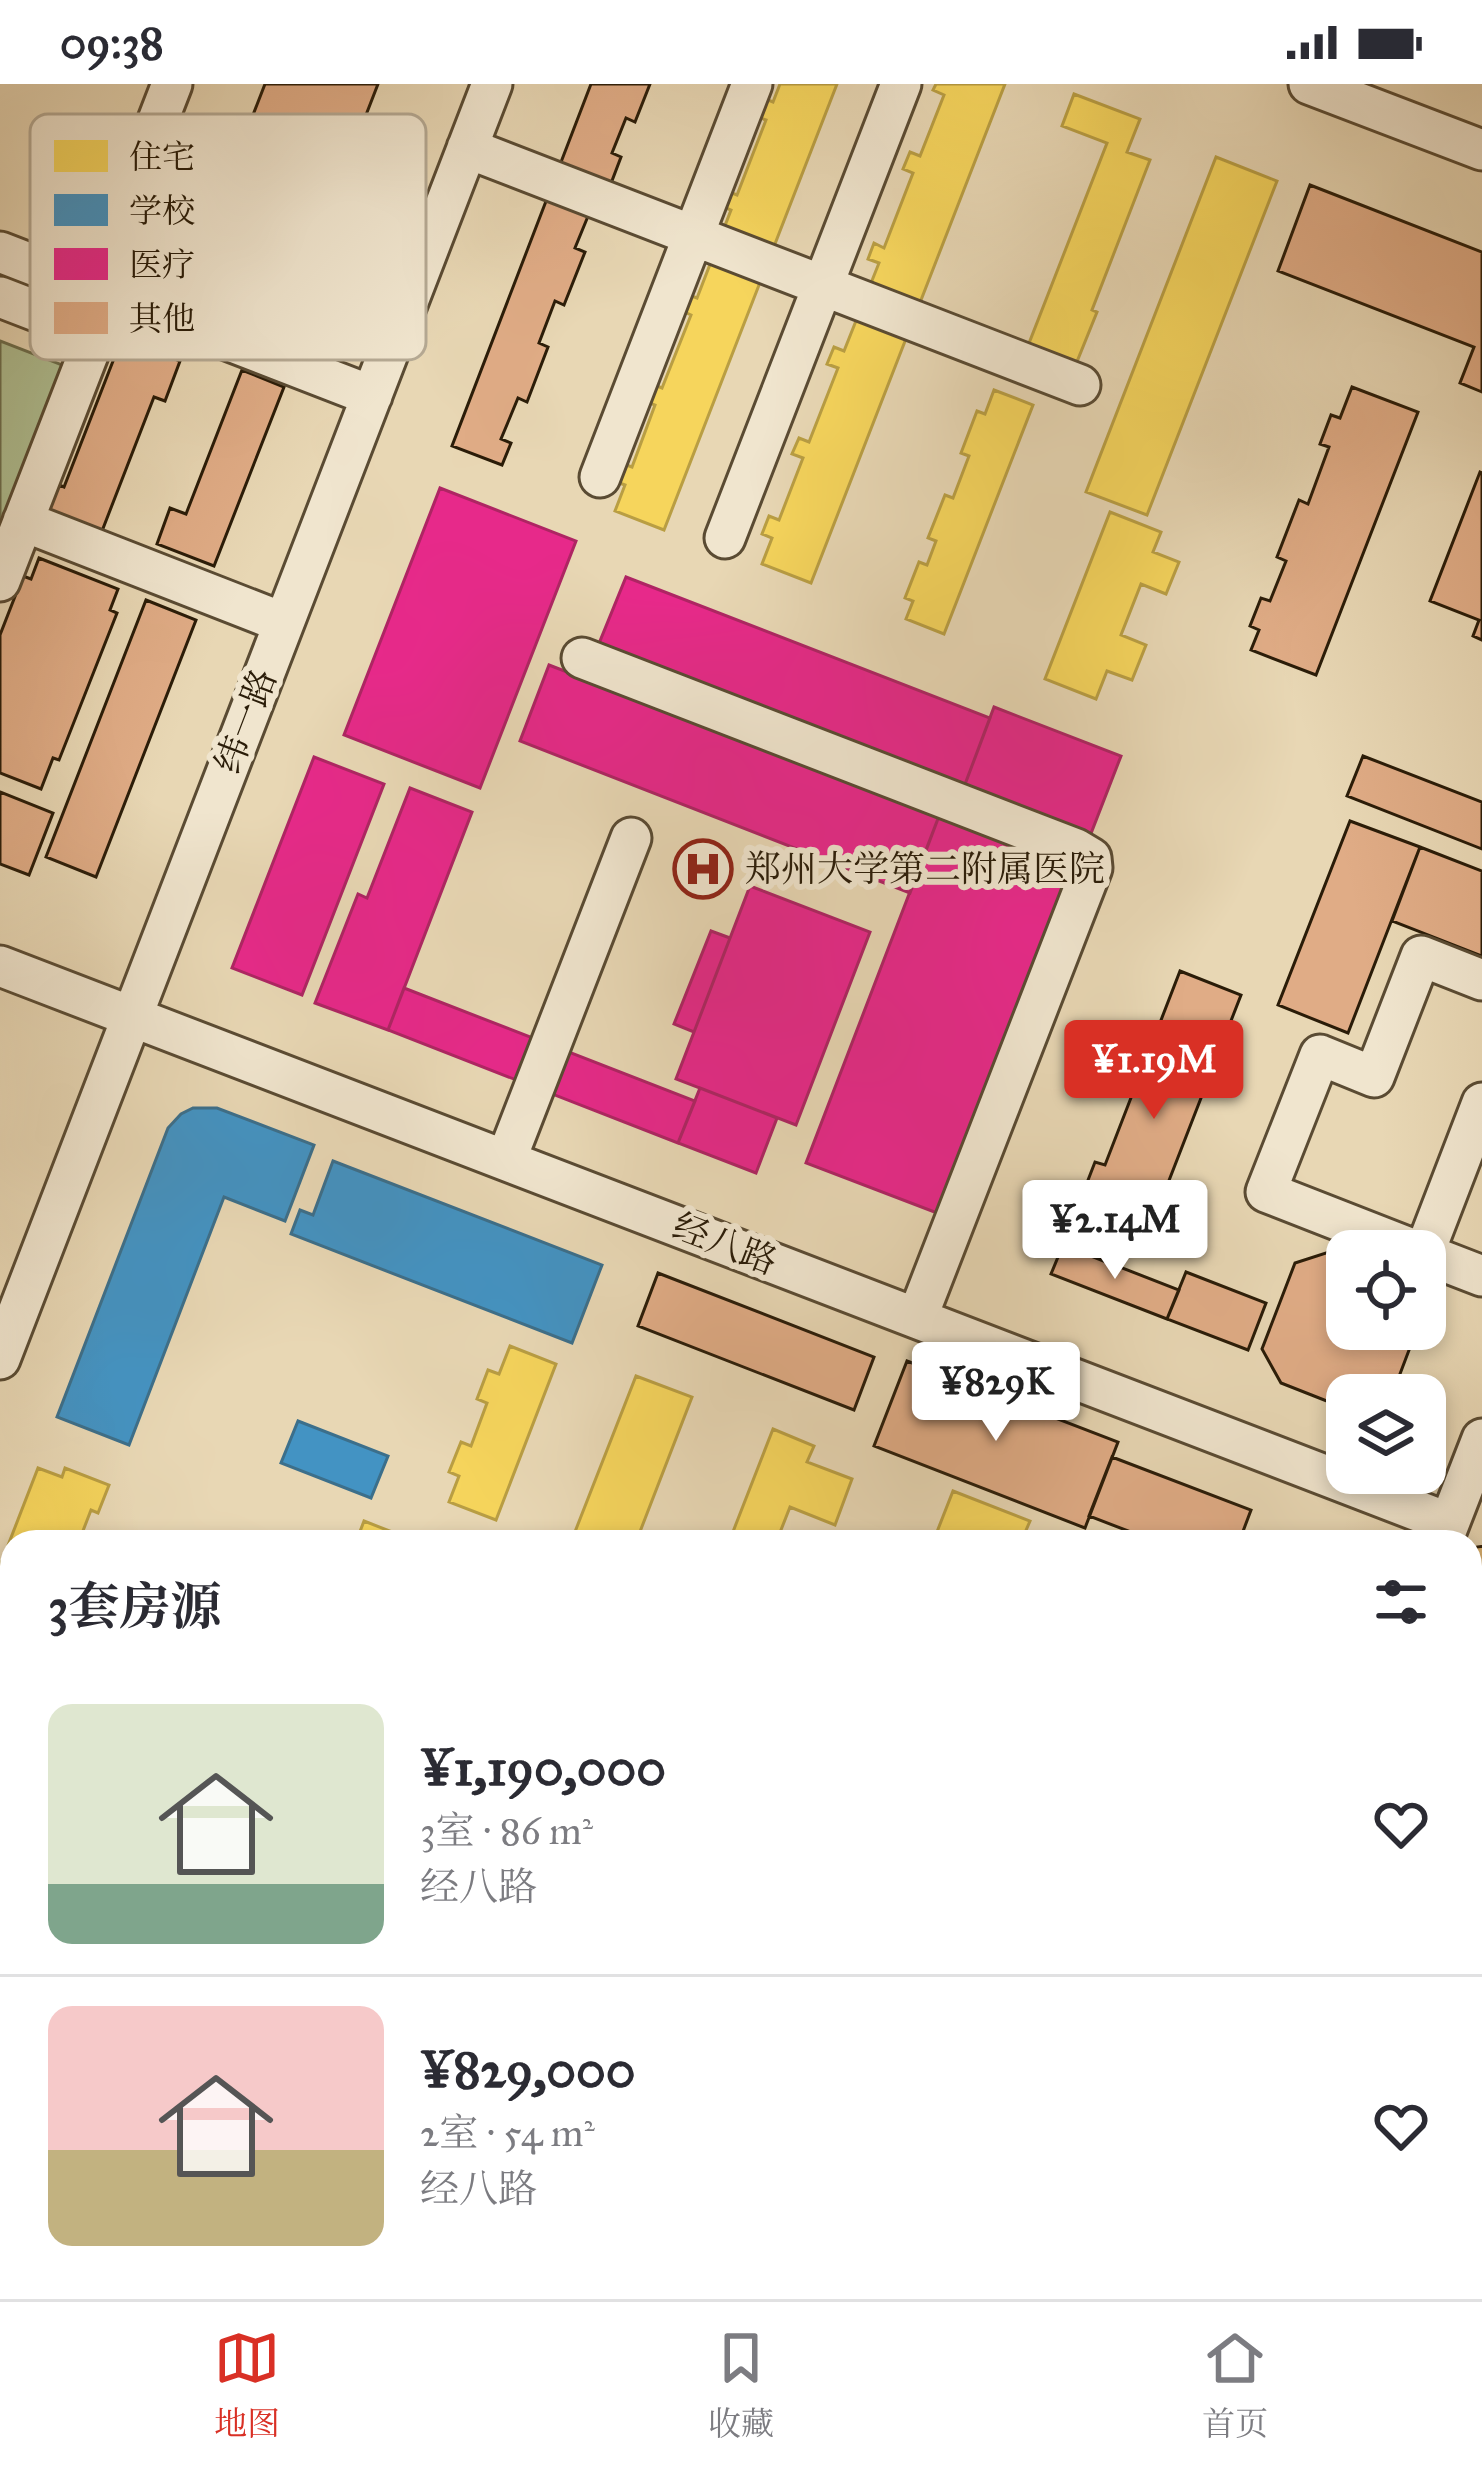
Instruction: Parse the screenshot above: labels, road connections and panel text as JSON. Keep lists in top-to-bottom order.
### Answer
{
  "streets": {
    "street": ["纬一路", "经八路"]
  },
  "crossings": [
    ["纬一路", "经八路"]
  ],
  "places": {
    "hospital": ["郑州大学第二附属医院"]
  },
  "legend": [
    "住宅",
    "学校",
    "医疗",
    "其他"
  ],
  "page": {
    "status": "09:38",
    "price": ["¥1.19M", "¥2.14M", "¥829K"],
    "heading": "3套房源",
    "list": [
      {
        "name": "¥1,190,000",
        "note": "3室 · 86 m² · 经八路"
      },
      {
        "name": "¥829,000",
        "note": "2室 · 54 m² · 经八路"
      }
    ],
    "tabs": ["地图", "收藏", "首页"]
  }
}
